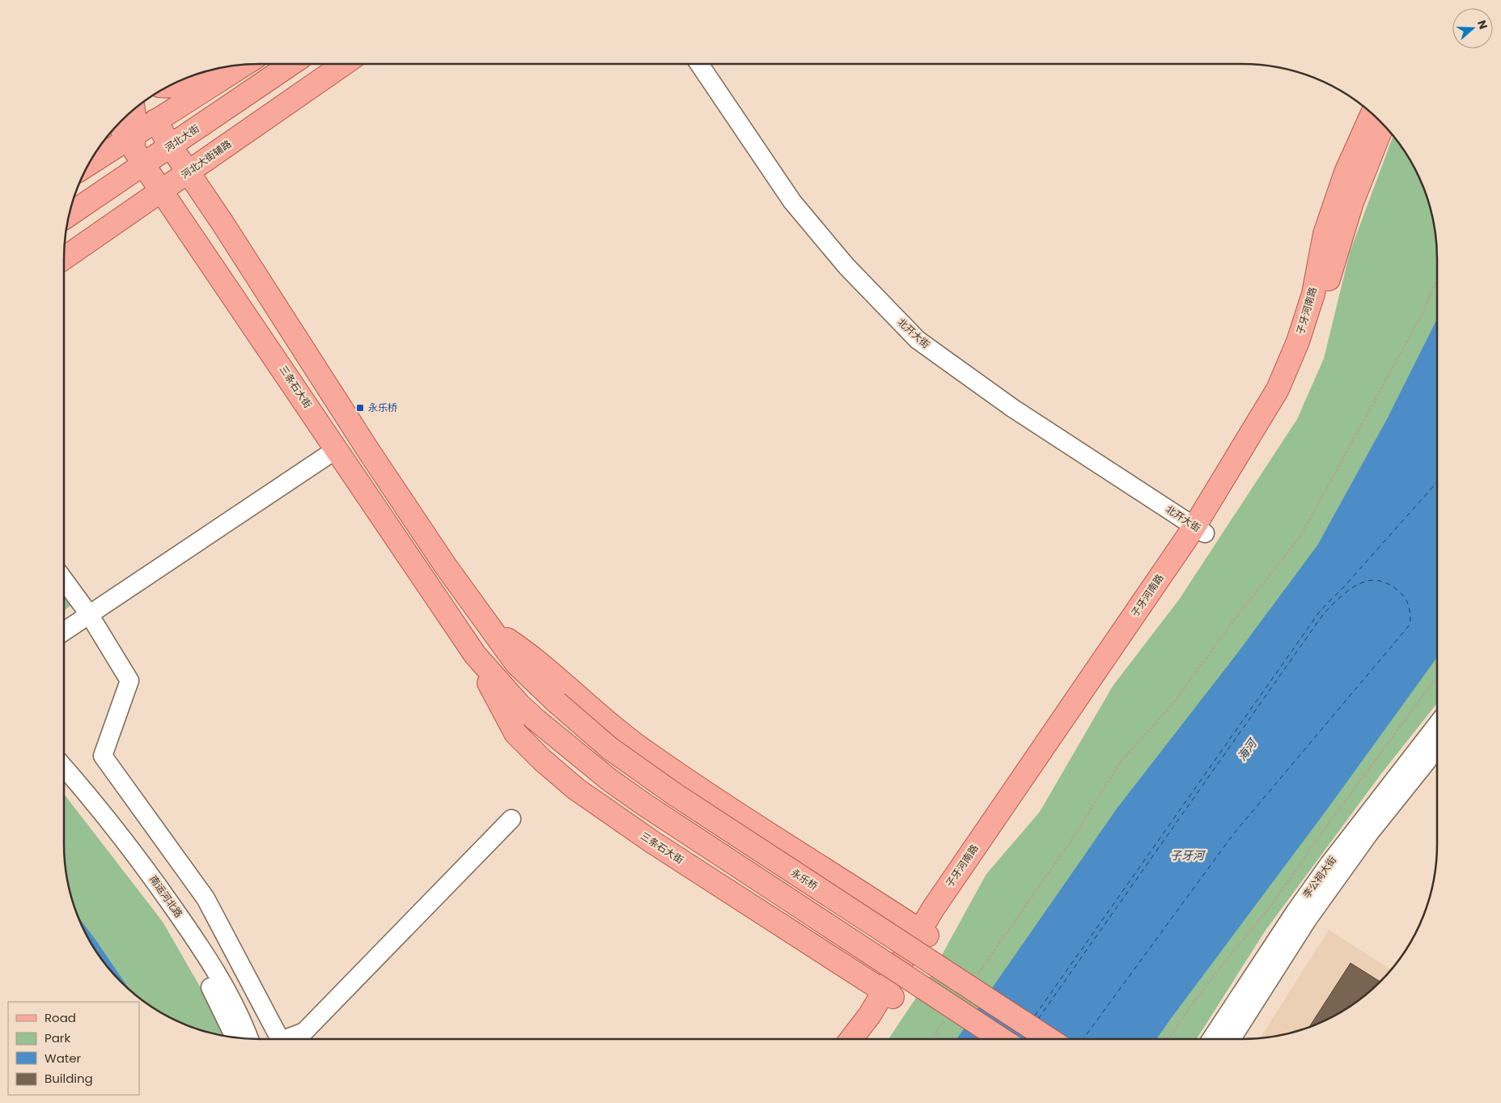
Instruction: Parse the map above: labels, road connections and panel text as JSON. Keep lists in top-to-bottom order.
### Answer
{
  "streets": {
    "main road": [
      "河北大街",
      "河北大街辅路",
      "子牙河南路",
      "三条石大街",
      "永乐桥"
    ],
    "street": ["北开大街", "李公祠大街", "南运河北路"]
  },
  "crossings": [
    ["河北大街", "河北大街辅路"],
    ["河北大街", "三条石大街"],
    ["河北大街辅路", "三条石大街"],
    ["子牙河南路", "北开大街"],
    ["子牙河南路", "三条石大街"],
    ["三条石大街", "永乐桥"]
  ],
  "water": ["海河", "子牙河"],
  "places": {
    "transit": ["永乐桥"]
  },
  "legend": [
    "Road",
    "Park",
    "Water",
    "Building"
  ],
  "north": "right"
}
